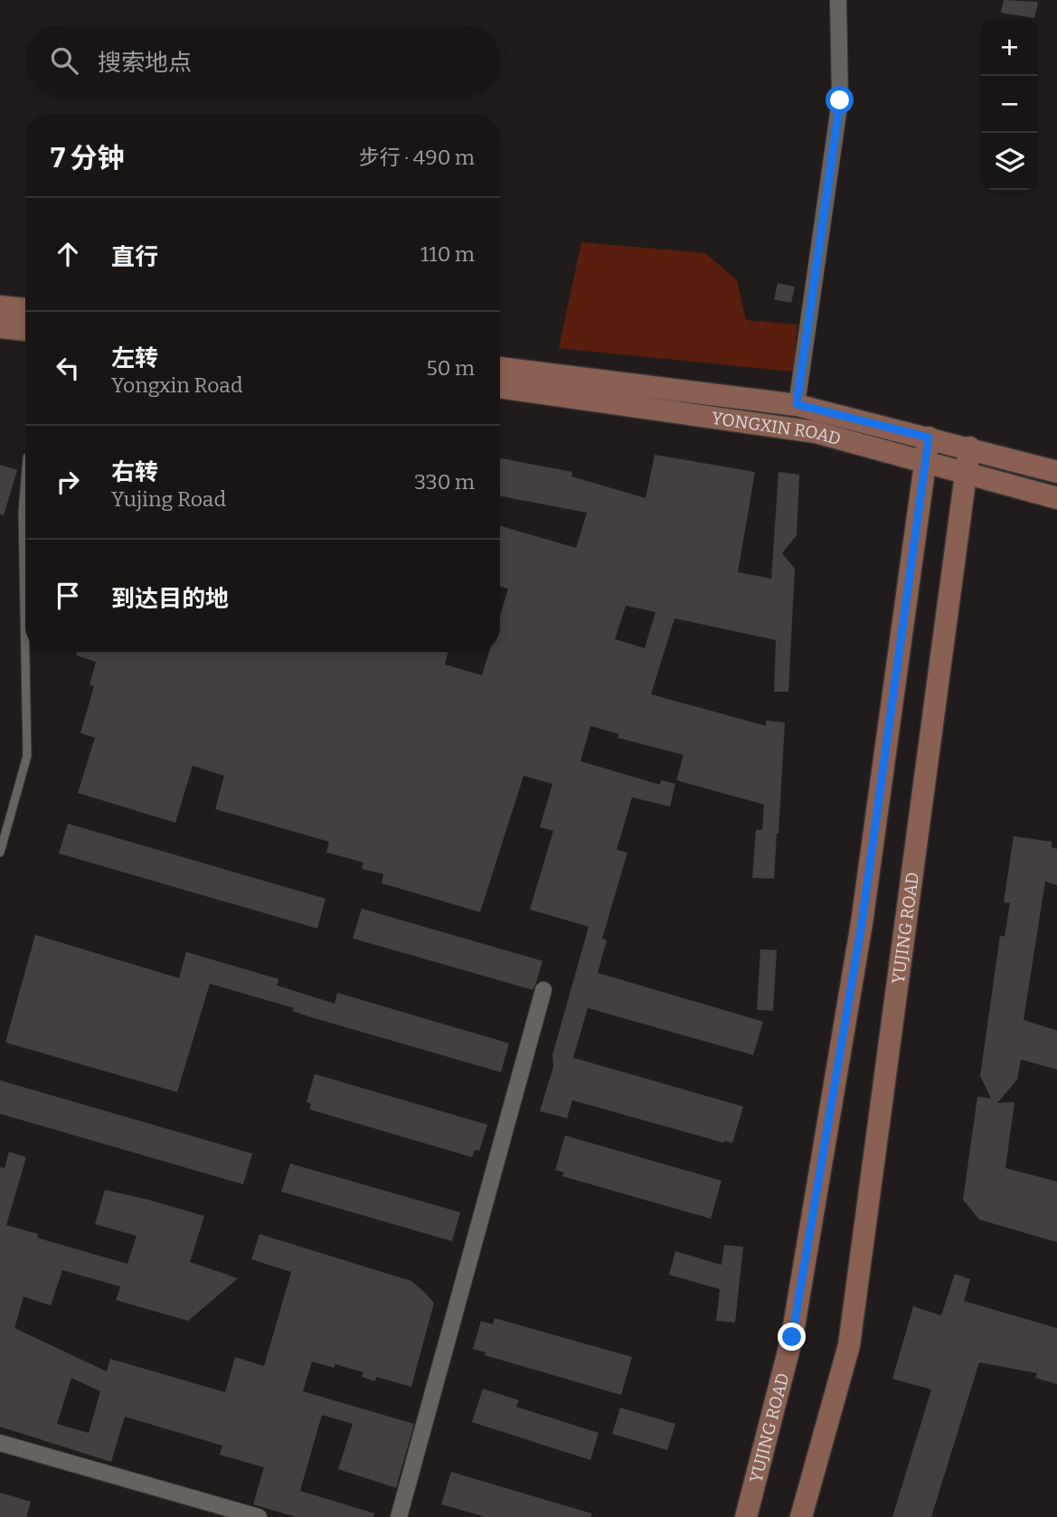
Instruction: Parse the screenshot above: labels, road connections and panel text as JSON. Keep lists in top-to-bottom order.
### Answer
{
  "streets": {
    "street": ["YONGXIN ROAD", "YUJING ROAD"]
  },
  "crossings": [
    ["YONGXIN ROAD", "YUJING ROAD"]
  ],
  "page": {
    "map_buttons": ["+", "−"],
    "search": "搜索地点",
    "heading": ["7 分钟", "步行 · 490 m"],
    "list": [
      ["直行", "110 m"],
      ["左转", "Yongxin Road", "50 m"],
      ["右转", "Yujing Road", "330 m"],
      "到达目的地"
    ]
  }
}
